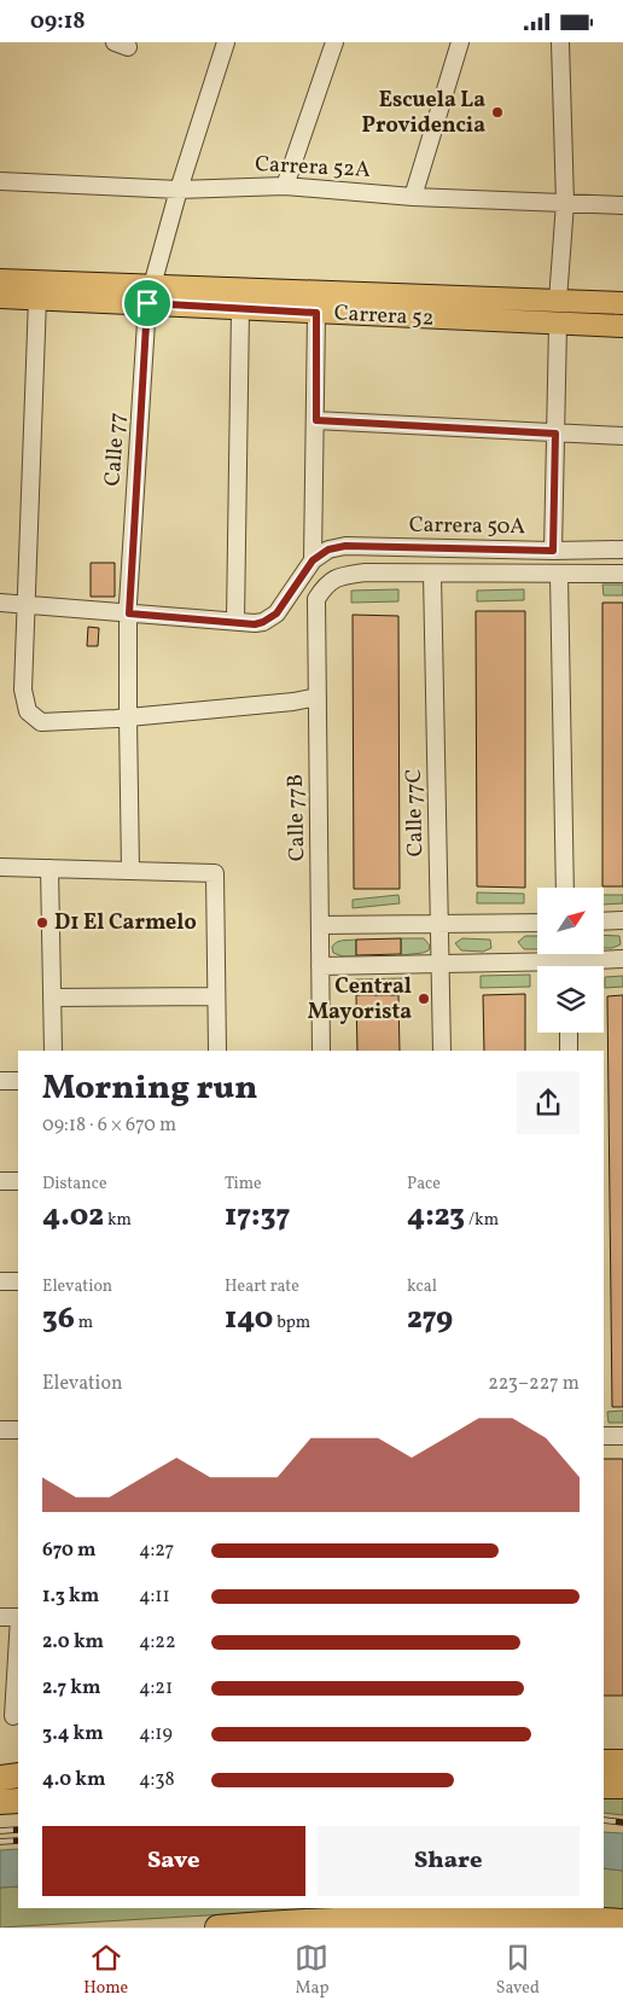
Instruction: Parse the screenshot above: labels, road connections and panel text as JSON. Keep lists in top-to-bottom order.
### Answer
{
  "streets": {
    "main road": ["Carrera 52"],
    "street": [
      "Carrera 52A",
      "Calle 77",
      "Carrera 50A",
      "Calle 77C",
      "Calle 77B"
    ]
  },
  "crossings": [
    ["Carrera 52A", "Calle 77"],
    ["Carrera 52", "Calle 77"],
    ["Calle 77C", "Calle 77B"]
  ],
  "places": ["Escuela La Providencia", "D1 El Carmelo", "Central Mayorista"],
  "north": "top right",
  "page": {
    "status": "09:18",
    "heading": ["Morning run", "09:18 · 6 × 670 m"],
    "stats": [
      ["Distance", "4.02 km"],
      ["Time", "17:37"],
      ["Pace", "4:23 /km"],
      ["Elevation", "36 m"],
      ["Heart rate", "140 bpm"],
      ["kcal", "279"]
    ],
    "chart": ["Elevation", "223–227 m"],
    "list": [
      {
        "name": "670 m",
        "note": "4:27"
      },
      {
        "name": "1.3 km",
        "note": "4:11"
      },
      {
        "name": "2.0 km",
        "note": "4:22"
      },
      {
        "name": "2.7 km",
        "note": "4:21"
      },
      {
        "name": "3.4 km",
        "note": "4:19"
      },
      {
        "name": "4.0 km",
        "note": "4:38"
      }
    ],
    "buttons": ["Save", "Share"],
    "tabs": ["Home", "Map", "Saved"]
  }
}
